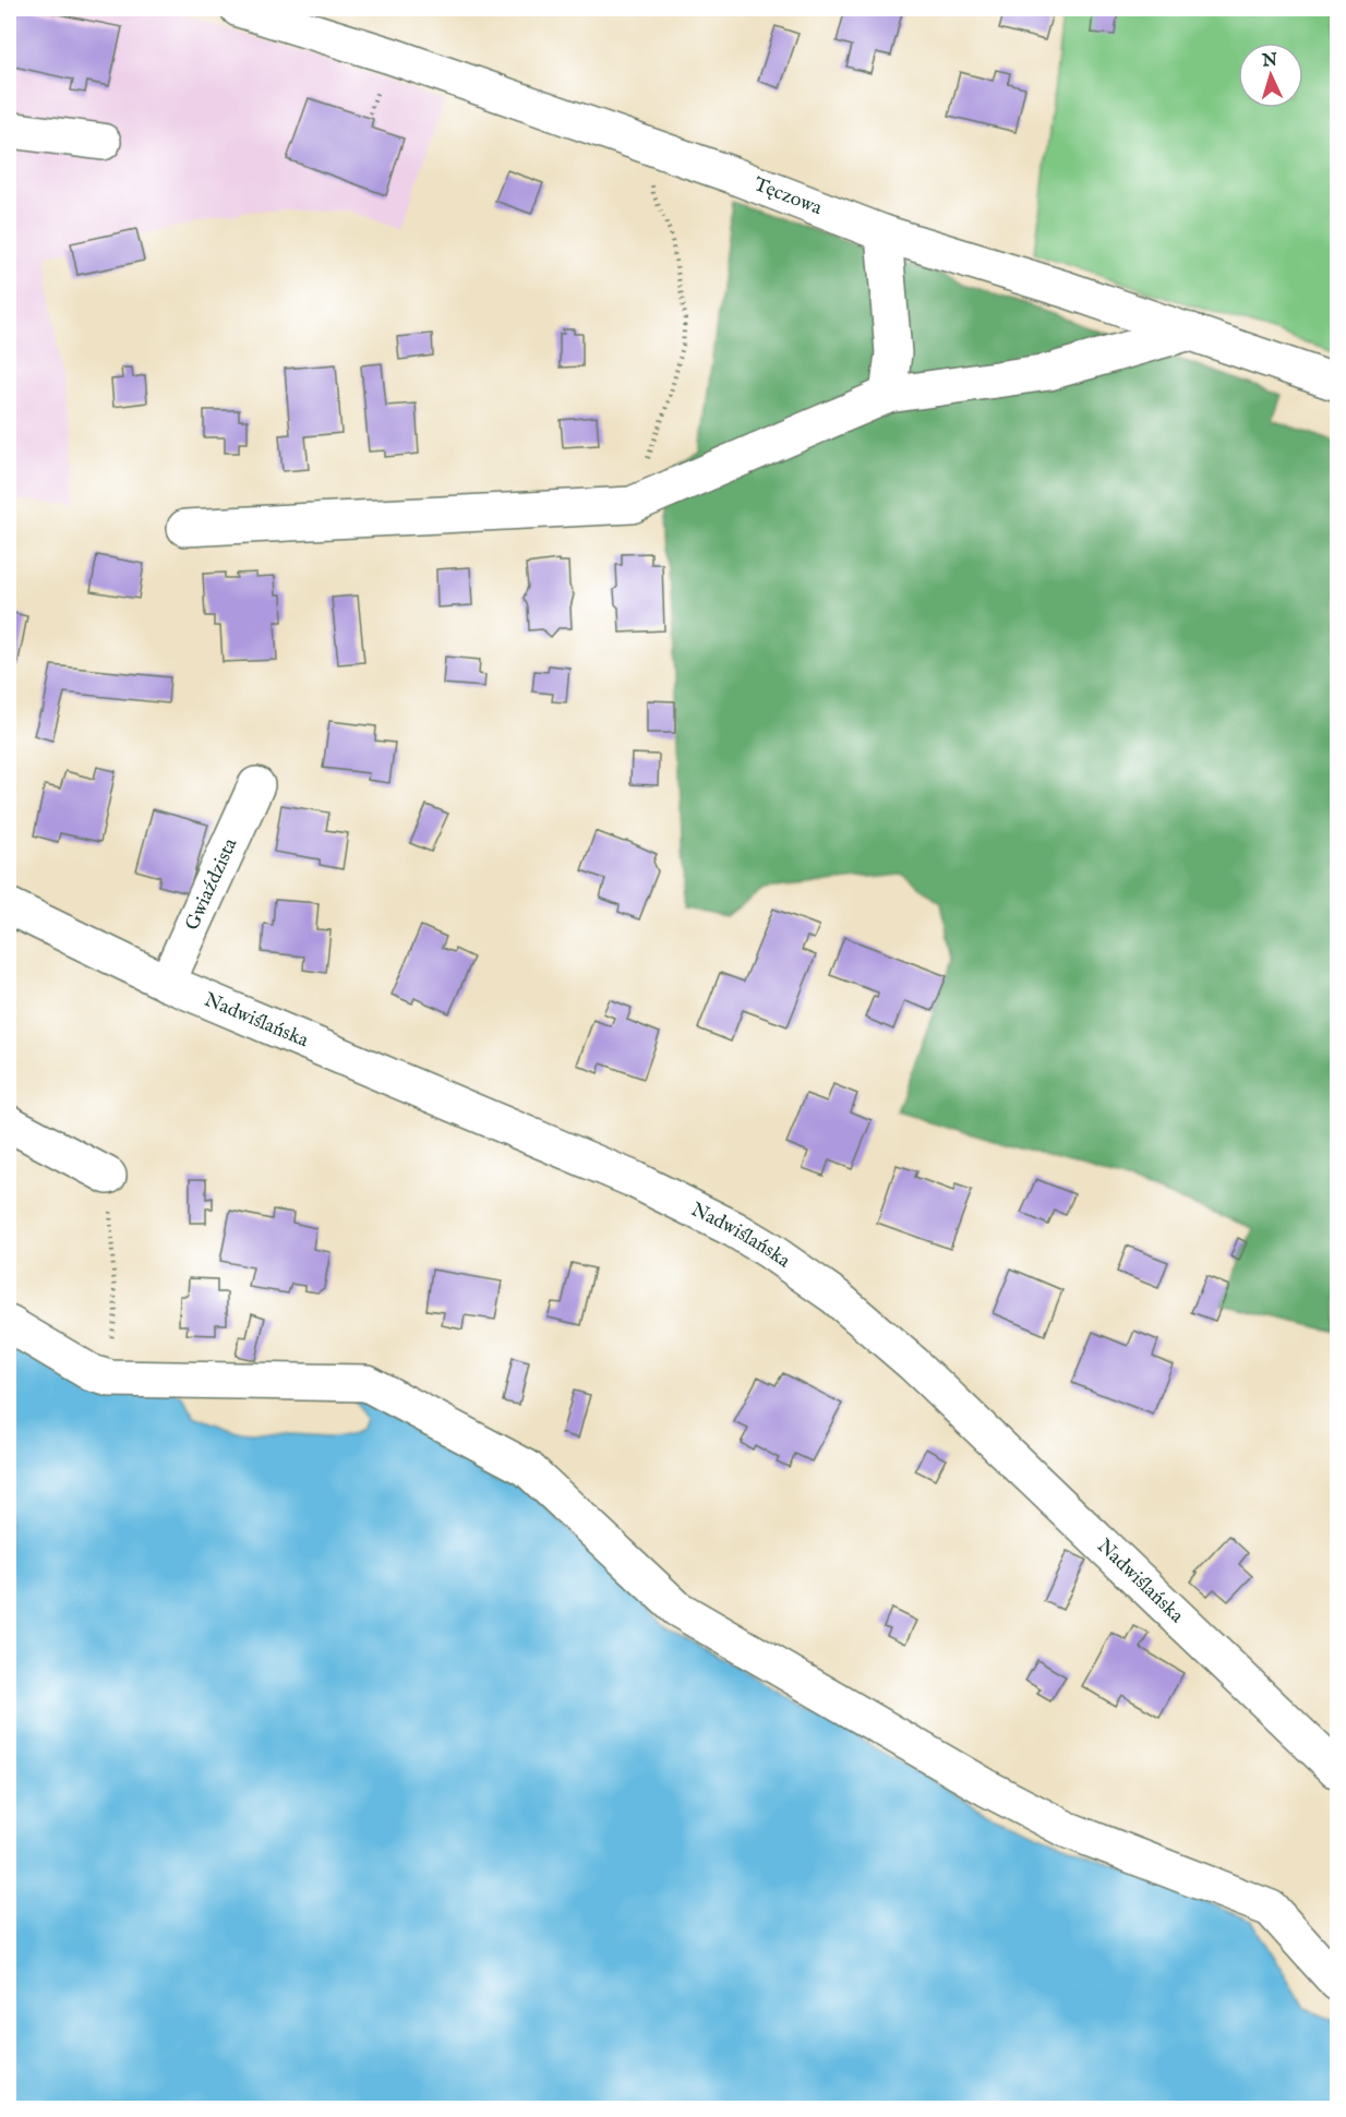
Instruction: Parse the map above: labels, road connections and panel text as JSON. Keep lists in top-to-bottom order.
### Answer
{
  "streets": {
    "street": ["Tęczowa", "Gwiaździsta", "Nadwiślańska"]
  },
  "crossings": [
    ["Gwiaździsta", "Nadwiślańska"]
  ],
  "north": "top"
}
